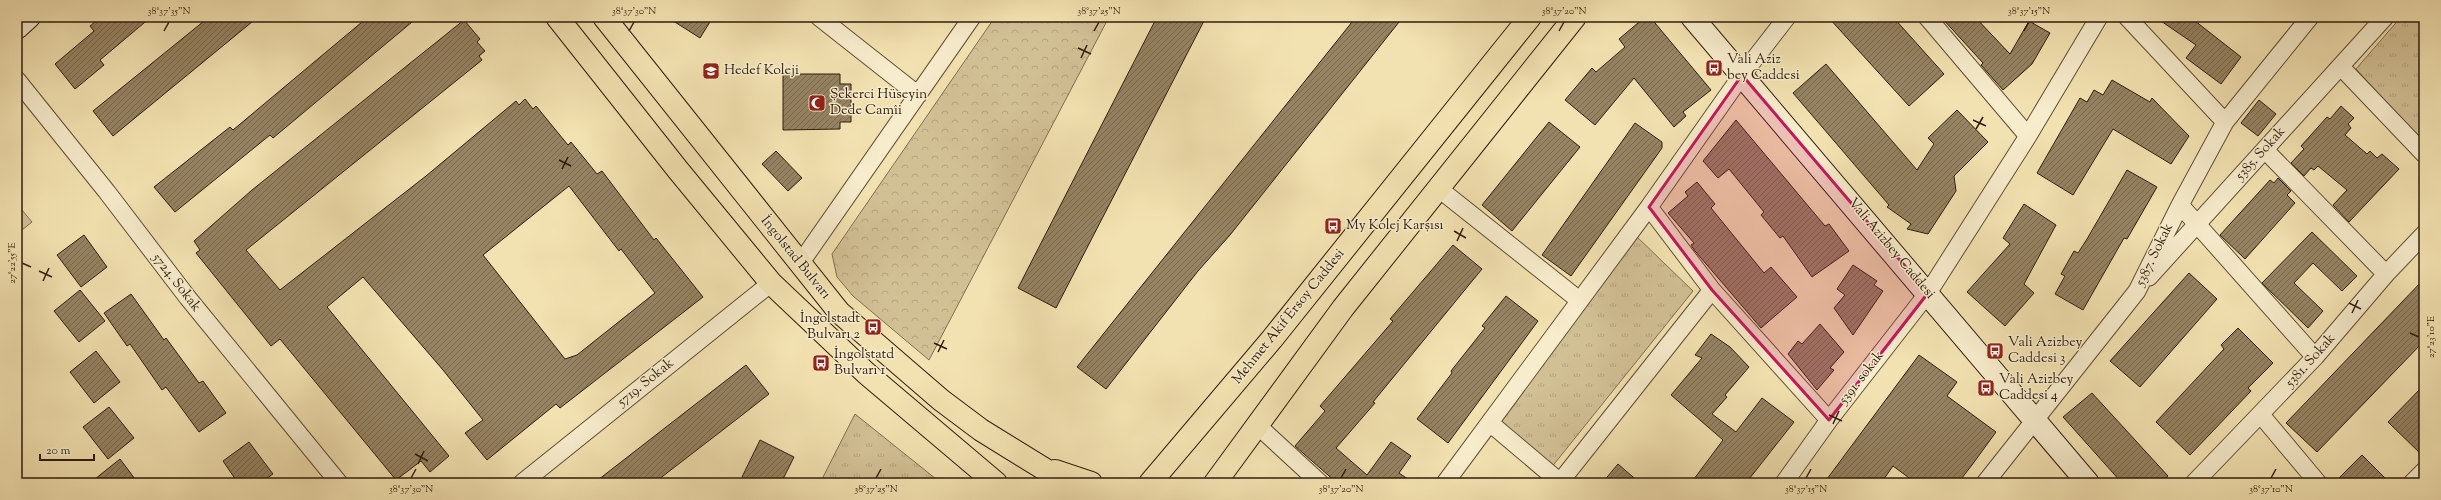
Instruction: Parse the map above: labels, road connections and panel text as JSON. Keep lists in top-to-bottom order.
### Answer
{
  "streets": {
    "main road": ["İngolstad Bulvarı", "Mehmet Akif Ersoy Caddesi"],
    "street": [
      "5385. Sokak",
      "Vali Azizbey Caddesi",
      "5387. Sokak",
      "5724. Sokak",
      "5381. Sokak",
      "5391. sokak",
      "5719. Sokak"
    ]
  },
  "crossings": [
    ["5385. Sokak", "5387. Sokak"],
    ["Vali Azizbey Caddesi", "5387. Sokak"],
    ["Vali Azizbey Caddesi", "5391. sokak"],
    ["İngolstad Bulvarı", "5719. Sokak"]
  ],
  "places": {
    "bus stop": [
      "Vali Aziz bey Caddesi",
      "My Kolej Karşısı",
      "İngolstadt Bulvarı 2",
      "Vali Azizbey Caddesi 3",
      "İngolstatd Bulvarı 1",
      "Vali Azizbey Caddesi 4"
    ],
    "school or university": ["Hedef Koleji"],
    "mosque": ["Şekerci Hüseyin Dede Camîi"]
  },
  "scale_bar": "20 m",
  "coordinates": [
    "38°37'35\"N",
    "38°37'30\"N",
    "38°37'25\"N",
    "38°37'20\"N",
    "38°37'15\"N",
    "27°22'55\"E",
    "27°23'10\"E",
    "38°37'10\"N"
  ]
}
